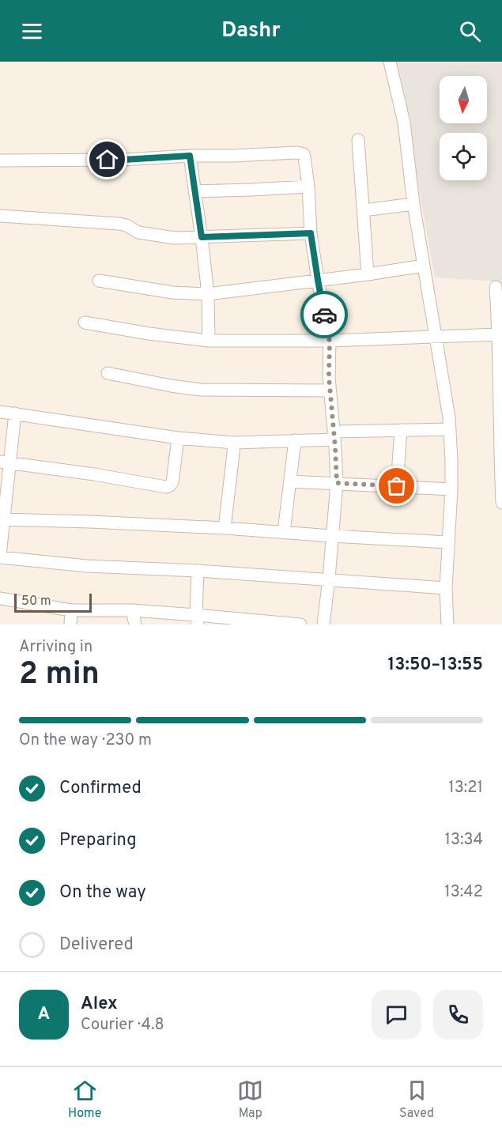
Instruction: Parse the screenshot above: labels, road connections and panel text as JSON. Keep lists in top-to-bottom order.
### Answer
{
  "scale_bar": "50 m",
  "north": "bottom",
  "page": {
    "header": "Dashr",
    "scale": "50 m",
    "heading": ["2 min", "Arriving in", "13:50–13:55"],
    "panel": ["Alex", "Courier · 4.8"],
    "bar": "On the way · 230 m",
    "list": [
      ["Confirmed", "13:21"],
      ["Preparing", "13:34"],
      ["On the way", "13:42"],
      "Delivered"
    ],
    "round": "A",
    "tabs": ["Home", "Map", "Saved"]
  }
}
